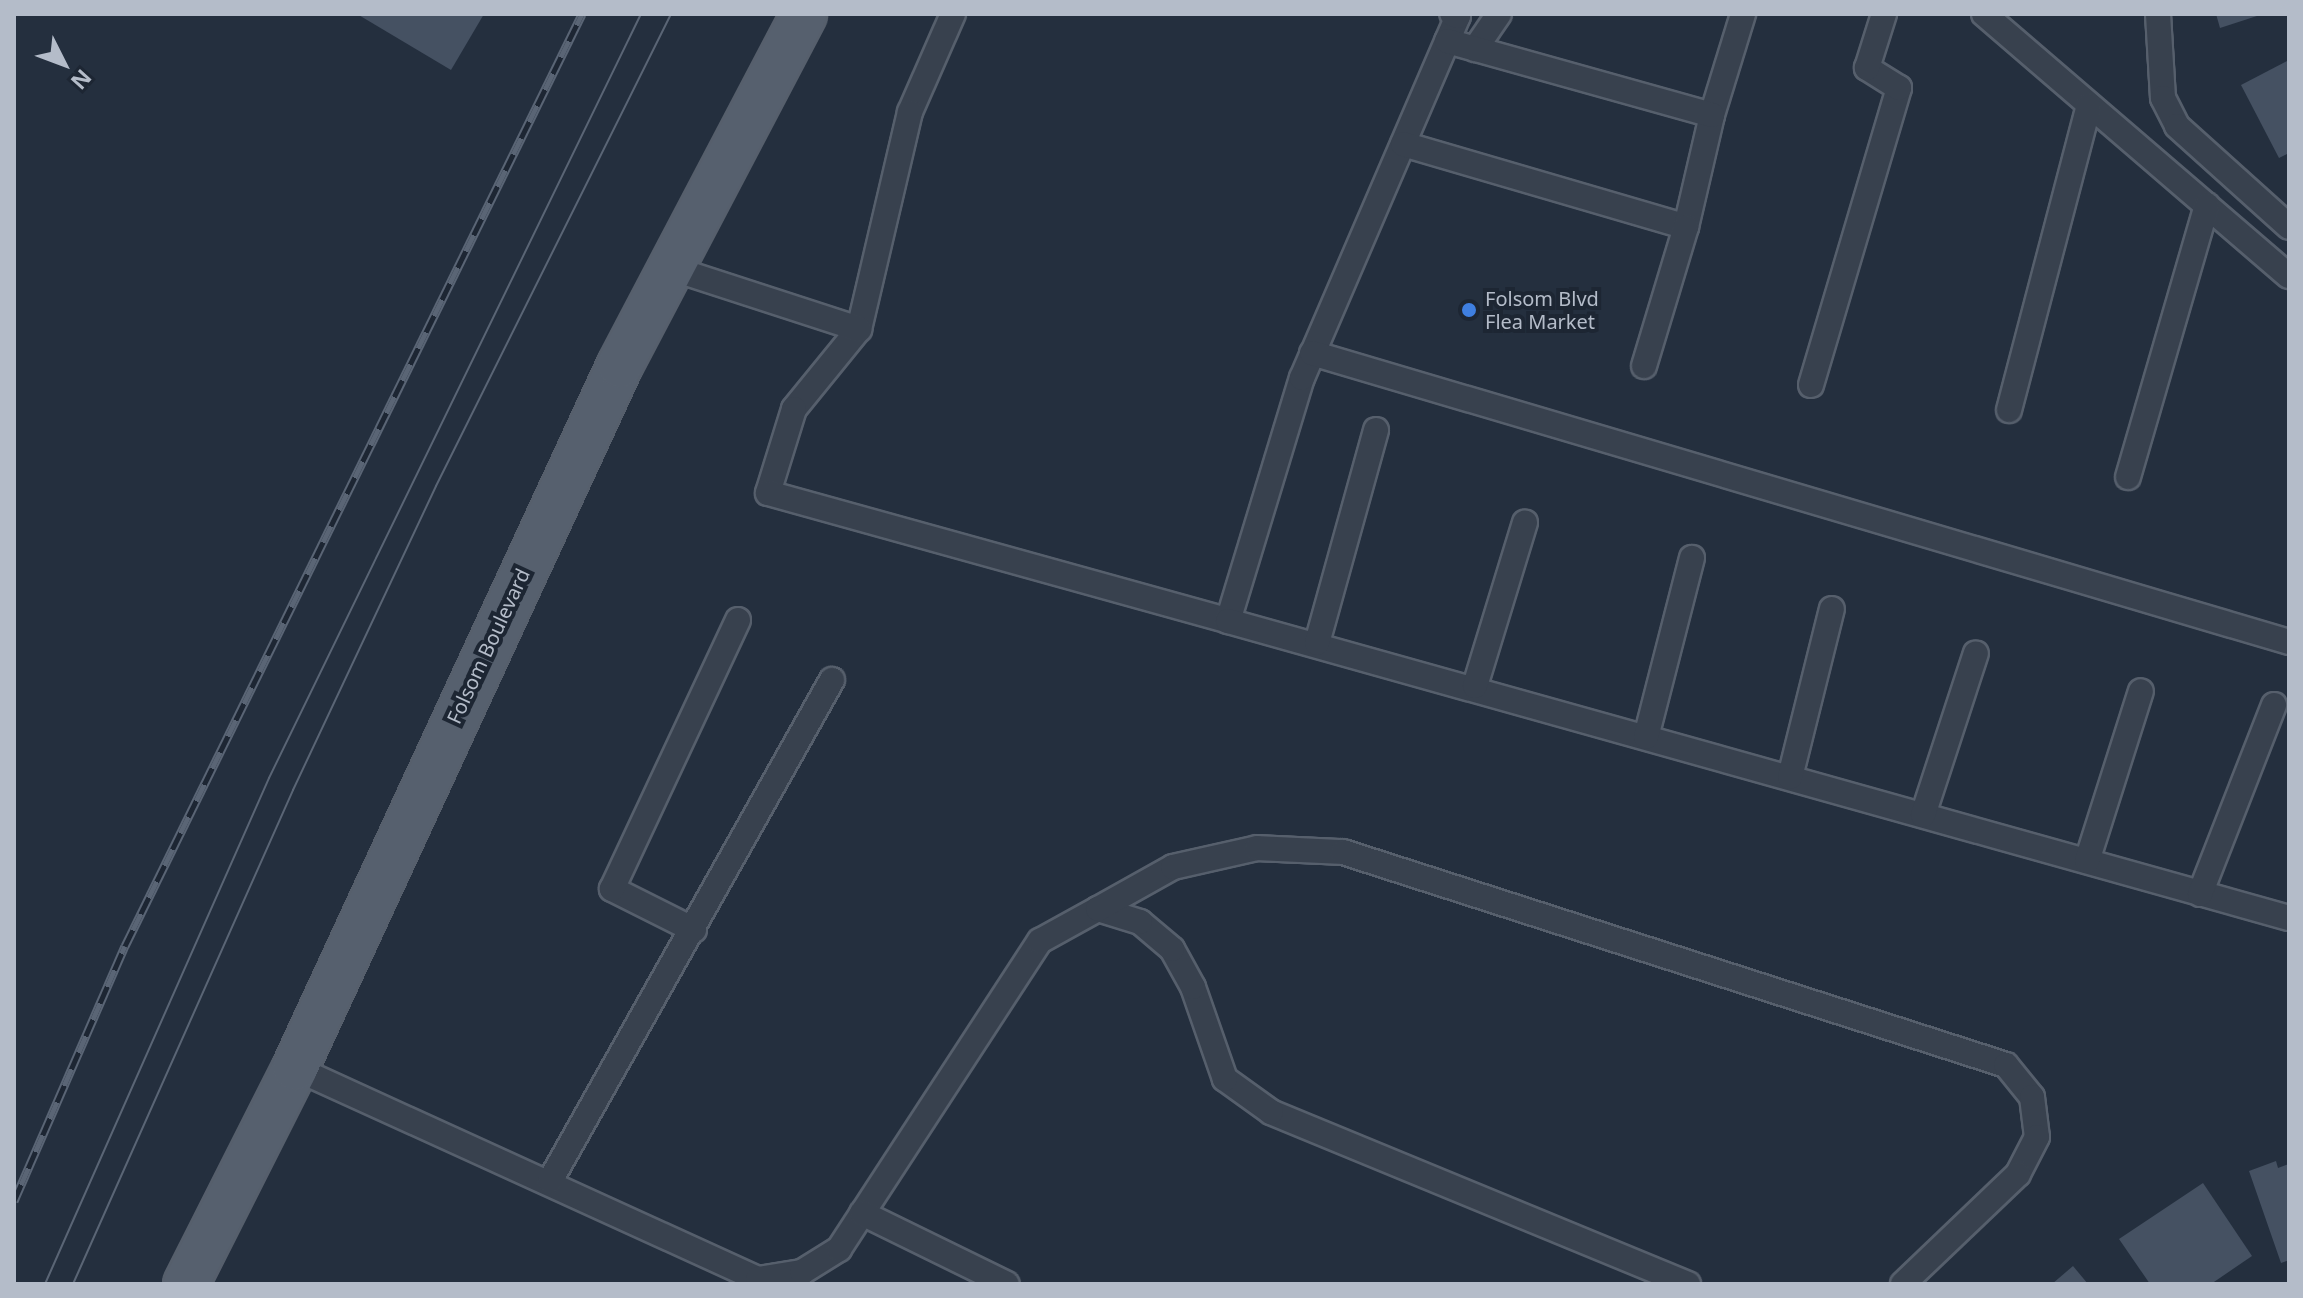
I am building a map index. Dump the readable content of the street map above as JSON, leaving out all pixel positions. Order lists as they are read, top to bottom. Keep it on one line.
{"streets":{"main road":["Folsom Boulevard"]},"places":["Folsom Blvd Flea Market"],"north":"bottom right"}
